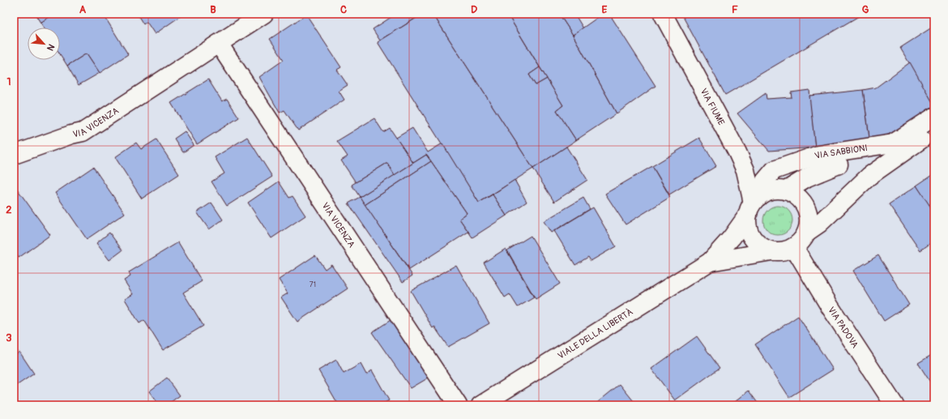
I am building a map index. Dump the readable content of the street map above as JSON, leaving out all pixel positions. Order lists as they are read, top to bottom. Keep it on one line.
{"streets":{"street":["VIA FIUME","VIA VICENZA","VIA SABBIONI","VIA PADOVA","VIALE DELLA LIBERTÀ"]},"crossings":[["VIA FIUME","VIA SABBIONI"],["VIA FIUME","VIA PADOVA"],["VIA FIUME","VIALE DELLA LIBERTÀ"],["VIA SABBIONI","VIA PADOVA"],["VIA SABBIONI","VIALE DELLA LIBERTÀ"],["VIA PADOVA","VIALE DELLA LIBERTÀ"]],"house_numbers":["71"],"north":"bottom right","grid":{"columns":["A","B","C","D","E","F","G"],"rows":["1","2","3"]}}
